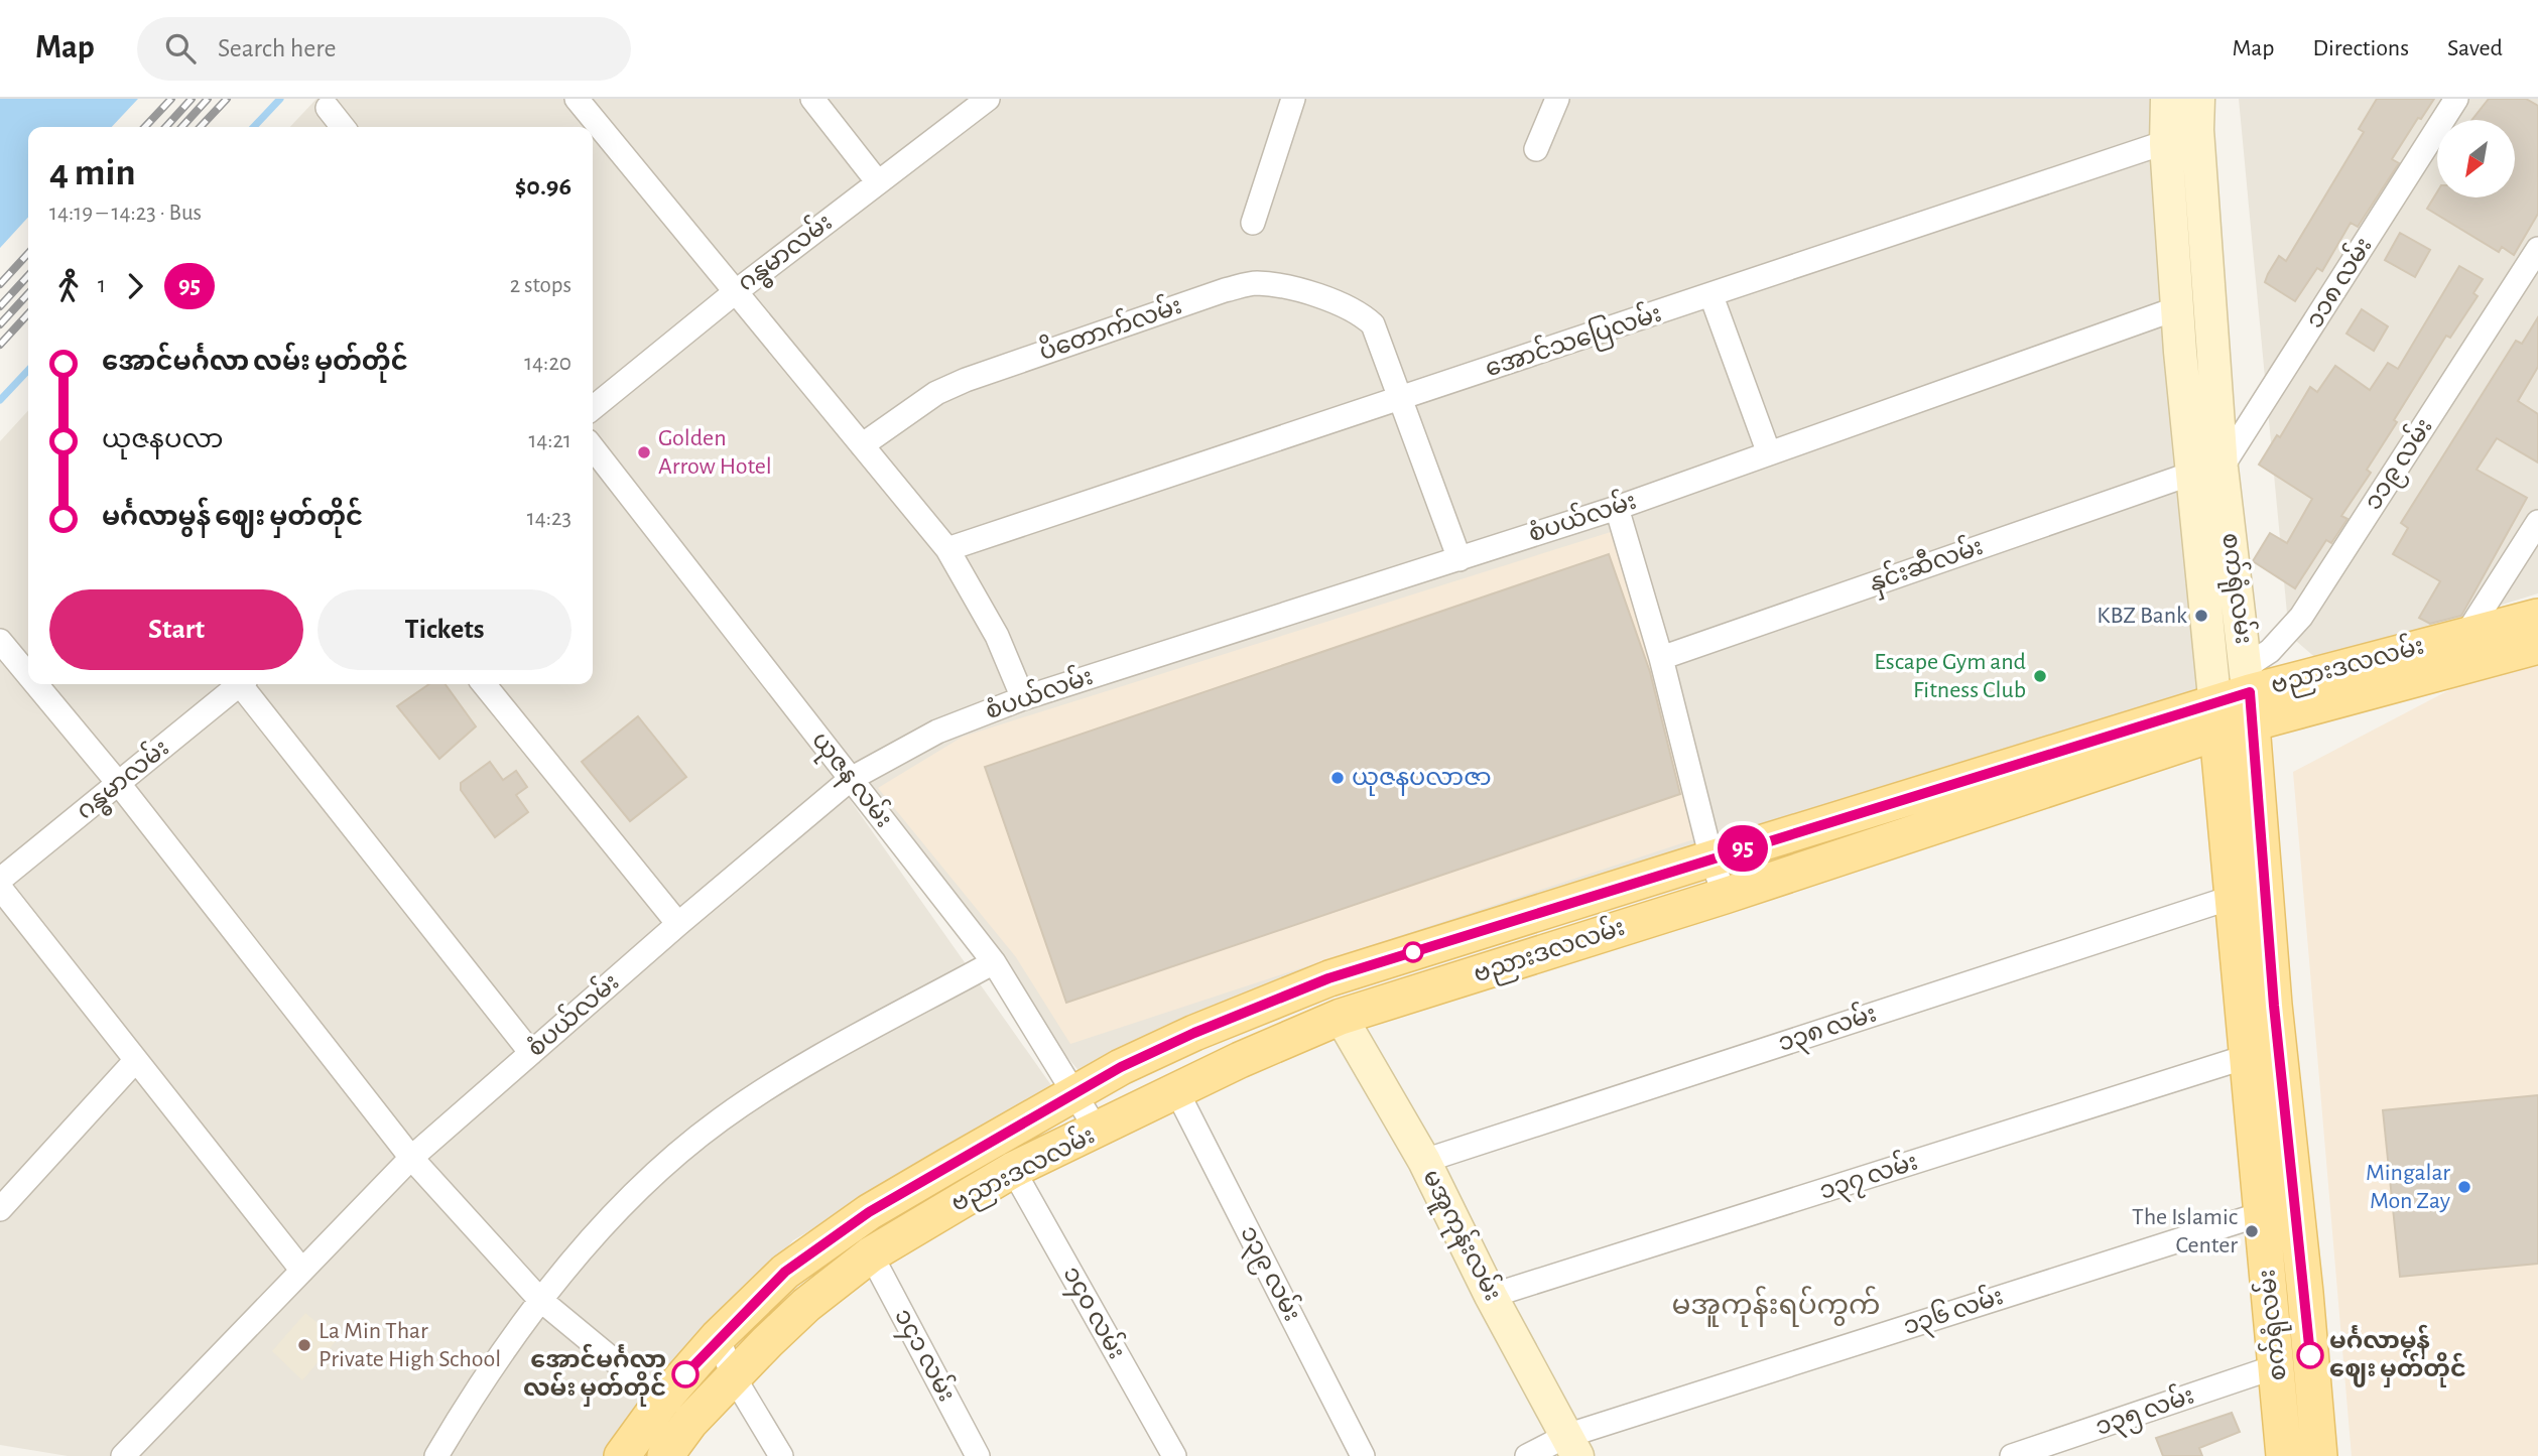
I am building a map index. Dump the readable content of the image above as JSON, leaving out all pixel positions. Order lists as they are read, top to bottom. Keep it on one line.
{"streets":{"main road":["စက်ရုံလမ်း","ဗညားဒလလမ်း","မအူကုန်းလမ်း"],"street":["ဂန္ဓမာလမ်း","၁၁၈ လမ်း","ပိတောက်လမ်း","အောင်သပြေလမ်း","၁၁၉ လမ်း","စံပယ်လမ်း","နှင်းဆီလမ်း","ယုဇန လမ်း","၁၃၈ လမ်း","၁၃၇ လမ်း","၁၃၉ လမ်း","၁၃၆ လမ်း","၁၄၀ လမ်း","၁၄၁ လမ်း","၁၃၅ လမ်း"]},"crossings":[["၁၁၈ လမ်း","နှင်းဆီလမ်း"],["၁၁၈ လမ်း","စက်ရုံလမ်း"],["ပိတောက်လမ်း","အောင်သပြေလမ်း"],["အောင်သပြေလမ်း","စက်ရုံလမ်း"],["၁၁၉ လမ်း","စက်ရုံလမ်း"],["၁၁၉ လမ်း","ဗညားဒလလမ်း"],["စံပယ်လမ်း","စက်ရုံလမ်း"],["စံပယ်လမ်း","ယုဇန လမ်း"],["နှင်းဆီလမ်း","စက်ရုံလမ်း"],["စက်ရုံလမ်း","ဗညားဒလလမ်း"],["စက်ရုံလမ်း","၁၃၈ လမ်း"],["စက်ရုံလမ်း","၁၃၇ လမ်း"],["စက်ရုံလမ်း","၁၃၆ လမ်း"],["စက်ရုံလမ်း","၁၃၅ လမ်း"],["ဗညားဒလလမ်း","ယုဇန လမ်း"],["ဗညားဒလလမ်း","မအူကုန်းလမ်း"],["ဗညားဒလလမ်း","၁၃၉ လမ်း"],["ဗညားဒလလမ်း","၁၄၀ လမ်း"],["ဗညားဒလလမ်း","၁၄၁ လမ်း"],["၁၃၈ လမ်း","မအူကုန်းလမ်း"],["၁၃၇ လမ်း","မအူကုန်းလမ်း"],["မအူကုန်းလမ်း","၁၃၆ လမ်း"]],"districts":["မအူကုန်းရပ်ကွက်"],"places":["Golden Arrow Hotel","KBZ Bank","Escape Gym and Fitness Club","ယုဇနပလာဇာ","Mingalar Mon Zay","The Islamic Center","La Min Thar Private High School","မင်္ဂလာမွန် ဈေး မှတ်တိုင်","အောင်မင်္ဂလာ လမ်း မှတ်တိုင်"],"lines":["bus line 95"],"north":"bottom left","page":{"header":"Map","search":"Search here","nav":["Map","Directions","Saved"],"on_map":"95","heading":["4 min","14:19 – 14:23 · Bus","$0.96"],"legs":["1","95","2 stops"],"list":[{"name":"အောင်မင်္ဂလာ လမ်း မှတ်တိုင်","value":"14:20"},{"name":"ယုဇနပလာ","value":"14:21"},{"name":"မင်္ဂလာမွန် ဈေး မှတ်တိုင်","value":"14:23"}],"buttons":["Start","Tickets"]}}
